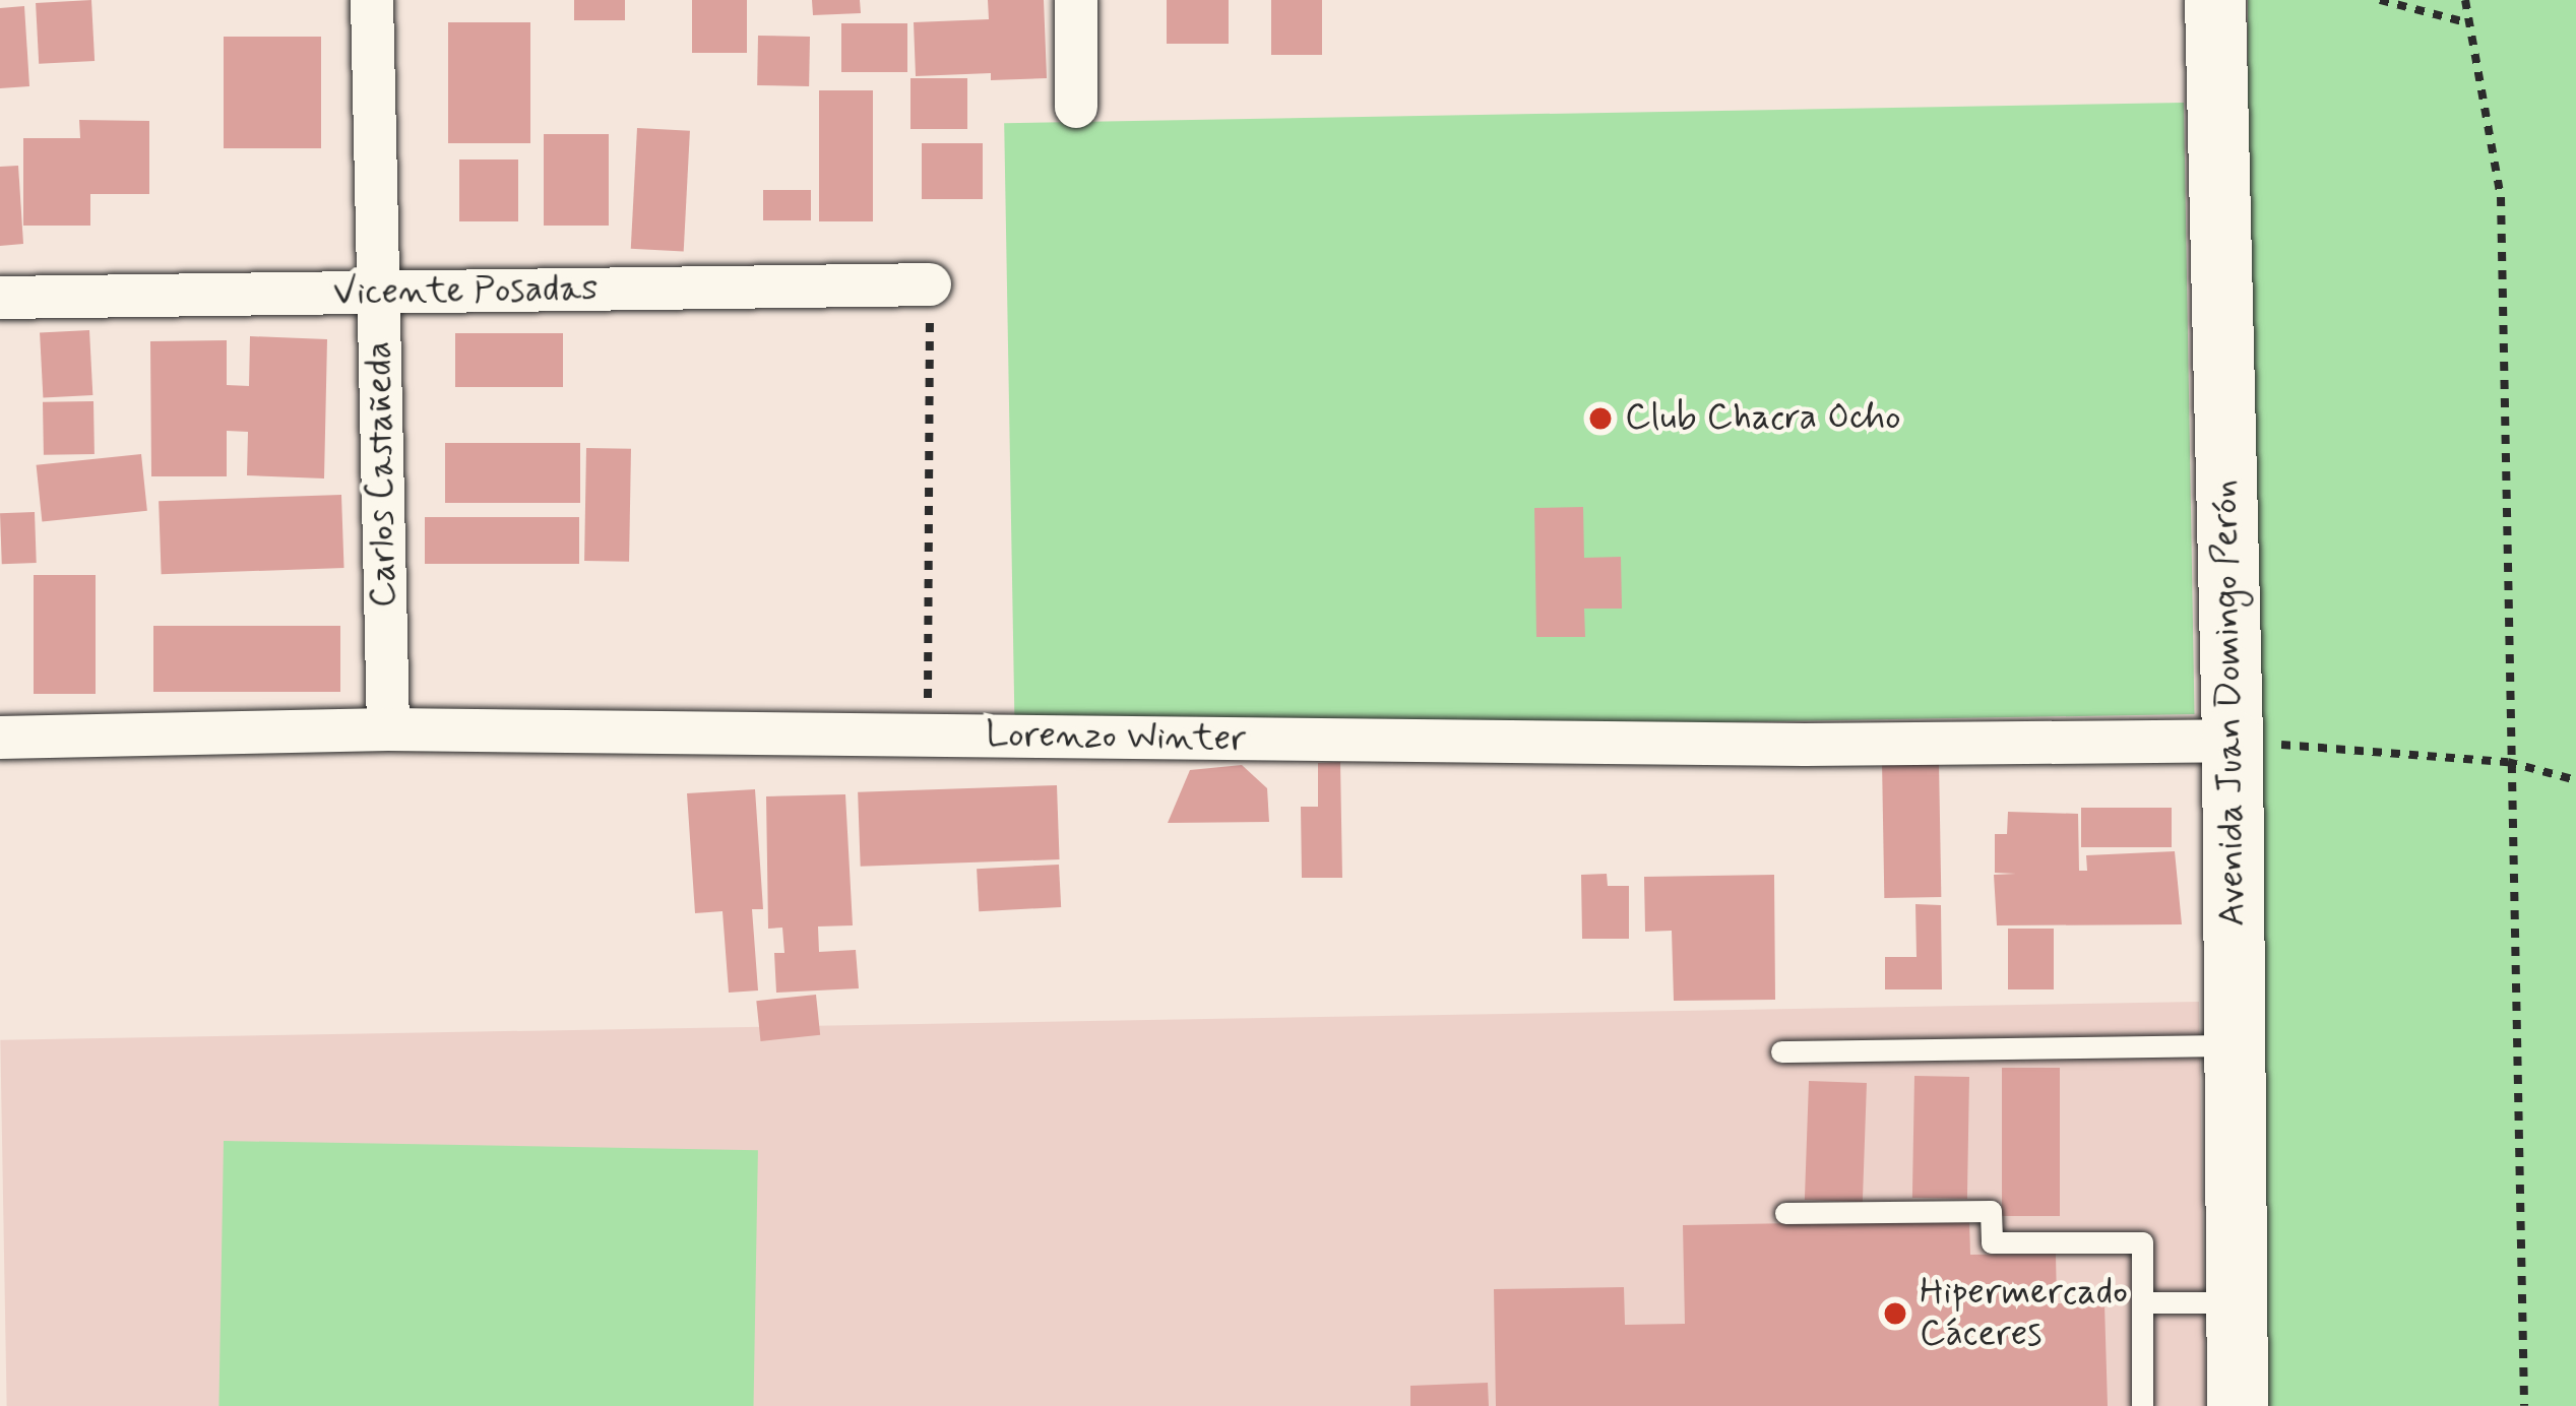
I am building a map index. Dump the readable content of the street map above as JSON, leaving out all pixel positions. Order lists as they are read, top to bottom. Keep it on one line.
{"streets":{"main road":["Avenida Juan Domingo Perón"],"street":["Vicente Posadas","Carlos Castañeda","Lorenzo Winter"]},"crossings":[["Vicente Posadas","Carlos Castañeda"],["Carlos Castañeda","Lorenzo Winter"],["Avenida Juan Domingo Perón","Lorenzo Winter"]],"places":["Club Chacra Ocho","Hipermercado Cáceres"]}
